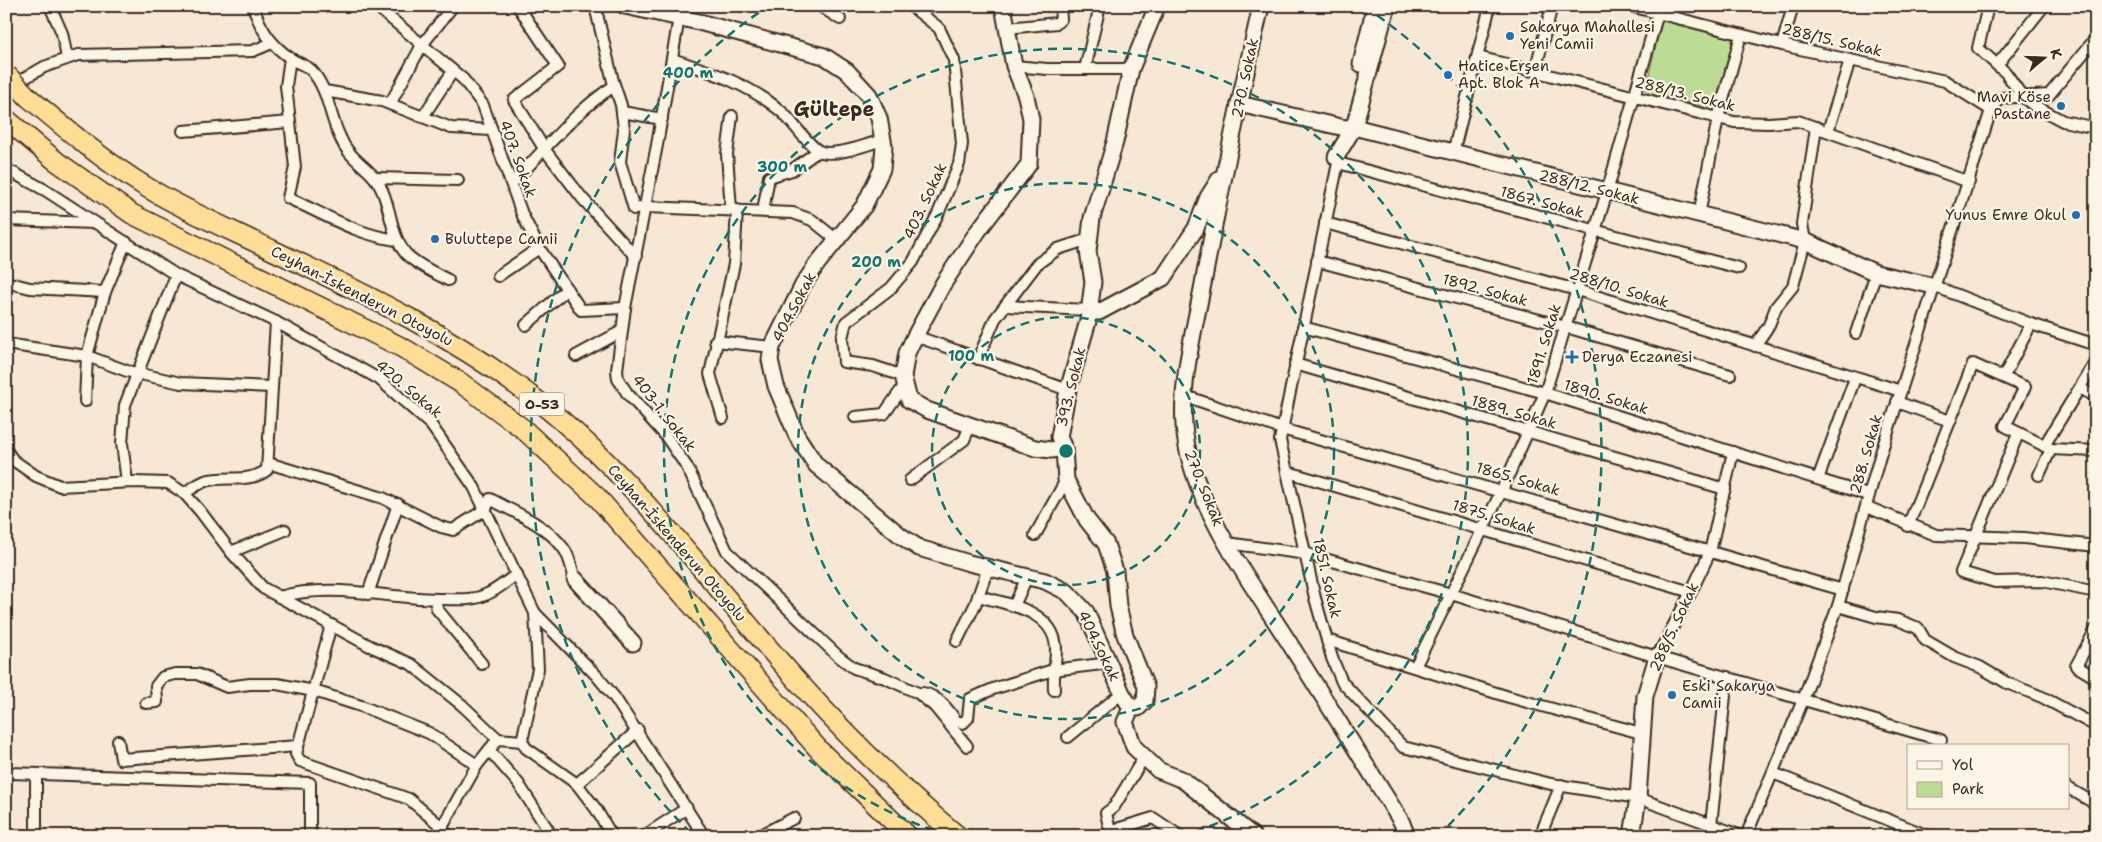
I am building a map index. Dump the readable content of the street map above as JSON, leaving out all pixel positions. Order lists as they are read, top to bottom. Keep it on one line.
{"streets":{"highway":["Ceyhan-İskenderun Otoyolu","O-53"],"street":["288/15. Sokak","270. Sokak","288/13. Sokak","407. Sokak","288/12. Sokak","403. Sokak","1867. Sokak","288/10. Sokak","1892. Sokak","404.Sokak","1891. Sokak","393. Sokak","420. Sokak","1890. Sokak","1889. Sokak","403-1. Sokak","288. Sokak","1865. Sokak","1875. Sokak","1851. Sokak","288/5. Sokak"]},"crossings":[["288/15. Sokak","1891. Sokak"],["288/15. Sokak","288. Sokak"],["270. Sokak","288/12. Sokak"],["270. Sokak","1865. Sokak"],["288/13. Sokak","1891. Sokak"],["288/13. Sokak","288. Sokak"],["407. Sokak","403-1. Sokak"],["288/12. Sokak","1891. Sokak"],["288/12. Sokak","288. Sokak"],["1867. Sokak","1891. Sokak"],["1867. Sokak","1851. Sokak"],["288/10. Sokak","1891. Sokak"],["288/10. Sokak","288. Sokak"],["288/10. Sokak","1851. Sokak"],["1892. Sokak","1891. Sokak"],["1892. Sokak","1851. Sokak"],["404.Sokak","393. Sokak"],["404.Sokak","403-1. Sokak"],["1891. Sokak","1890. Sokak"],["1891. Sokak","1889. Sokak"],["1891. Sokak","1865. Sokak"],["1891. Sokak","1875. Sokak"],["1890. Sokak","288. Sokak"],["1890. Sokak","1851. Sokak"],["1890. Sokak","288/5. Sokak"],["1889. Sokak","1851. Sokak"],["1889. Sokak","288/5. Sokak"],["288. Sokak","1865. Sokak"],["1865. Sokak","1851. Sokak"],["1865. Sokak","288/5. Sokak"],["1875. Sokak","1851. Sokak"],["1875. Sokak","288/5. Sokak"],["1851. Sokak","288/5. Sokak"]],"districts":["Gültepe"],"places":{"other":["Sakarya Mahallesi Yeni Camii","Hatice Erşen Apt. Blok A","Mavi Köse Pastane","Yunus Emre Okul","Buluttepe Camii","Eski Sakarya Camii"],"health":["Derya Eczanesi"]},"legend":["Yol","Park"],"north":"right","rings":["400 m","300 m","200 m","100 m"]}
